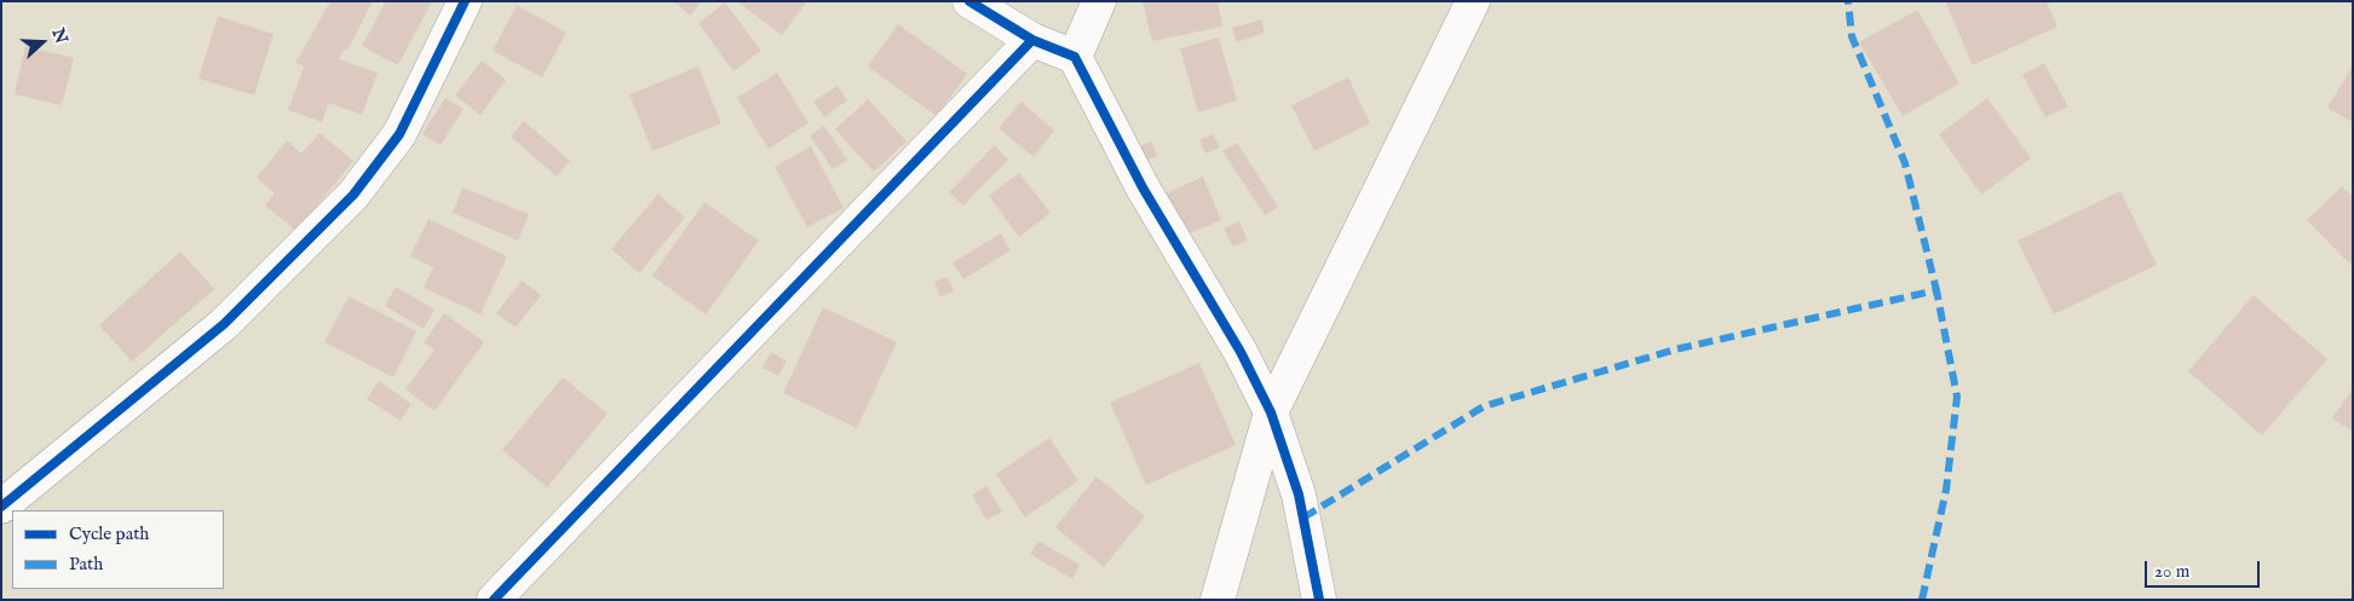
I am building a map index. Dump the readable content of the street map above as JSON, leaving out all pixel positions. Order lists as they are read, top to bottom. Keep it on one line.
{"legend":["Cycle path","Path"],"scale_bar":"20 m","north":"right"}
